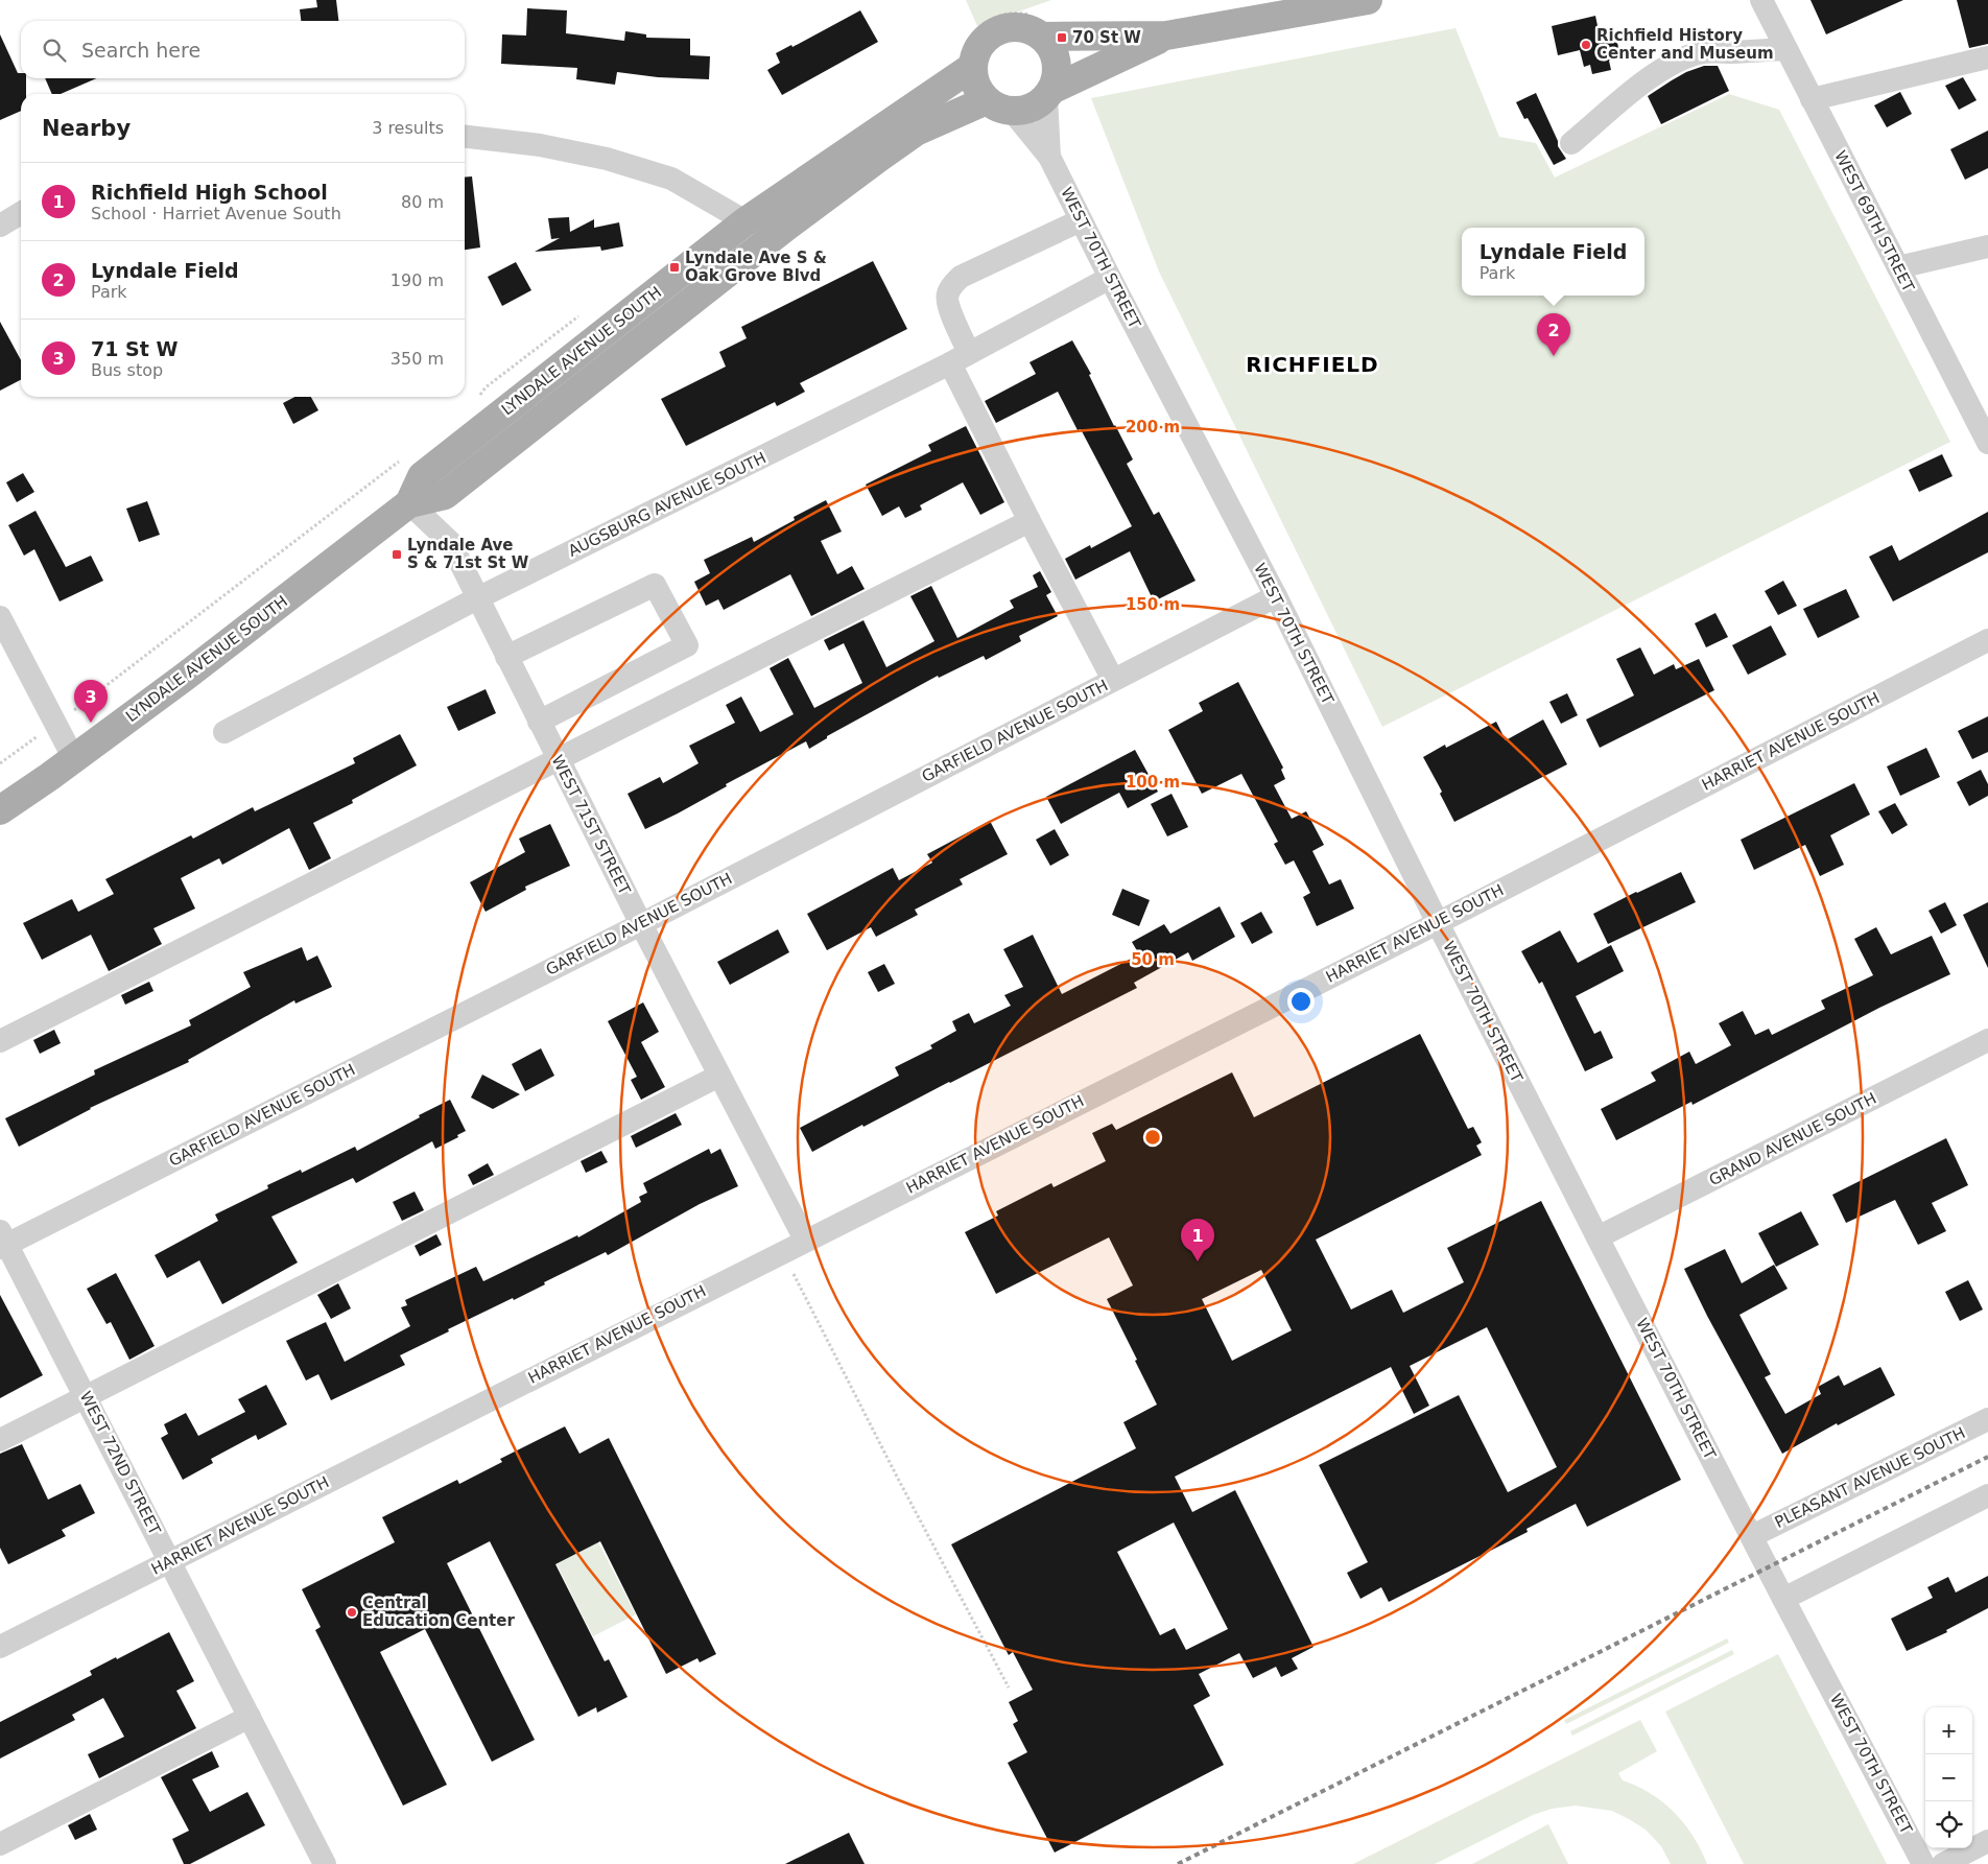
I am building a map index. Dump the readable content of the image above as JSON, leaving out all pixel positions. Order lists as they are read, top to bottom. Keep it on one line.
{"streets":{"main road":["LYNDALE AVENUE SOUTH"],"street":["WEST 69TH STREET","WEST 70TH STREET","AUGSBURG AVENUE SOUTH","GARFIELD AVENUE SOUTH","HARRIET AVENUE SOUTH","WEST 71ST STREET","GRAND AVENUE SOUTH","WEST 72ND STREET","PLEASANT AVENUE SOUTH"]},"crossings":[["WEST 70TH STREET","LYNDALE AVENUE SOUTH"],["WEST 70TH STREET","AUGSBURG AVENUE SOUTH"],["WEST 70TH STREET","GARFIELD AVENUE SOUTH"],["WEST 70TH STREET","HARRIET AVENUE SOUTH"],["WEST 70TH STREET","GRAND AVENUE SOUTH"],["WEST 70TH STREET","PLEASANT AVENUE SOUTH"],["LYNDALE AVENUE SOUTH","WEST 71ST STREET"],["AUGSBURG AVENUE SOUTH","WEST 71ST STREET"],["GARFIELD AVENUE SOUTH","WEST 71ST STREET"],["GARFIELD AVENUE SOUTH","WEST 72ND STREET"],["HARRIET AVENUE SOUTH","WEST 71ST STREET"],["HARRIET AVENUE SOUTH","WEST 72ND STREET"]],"districts":["RICHFIELD"],"places":{"transit":["70 St W","Lyndale Ave S & Oak Grove Blvd","Lyndale Ave S & 71st St W"],"other":["Richfield History Center and Museum","Central Education Center"]},"page":{"search":"Search here","heading":["Nearby","3 results"],"list":[{"mark":"1","name":"Richfield High School","note":"School · Harriet Avenue South","value":"80 m"},{"mark":"2","name":"Lyndale Field","note":"Park","value":"190 m"},{"mark":"3","name":"71 St W","note":"Bus stop","value":"350 m"}],"popup":["Lyndale Field","Park"],"pins":["2","3","1"],"map_buttons":["+","−"]},"rings":["200 m","150 m","100 m","50 m"]}
